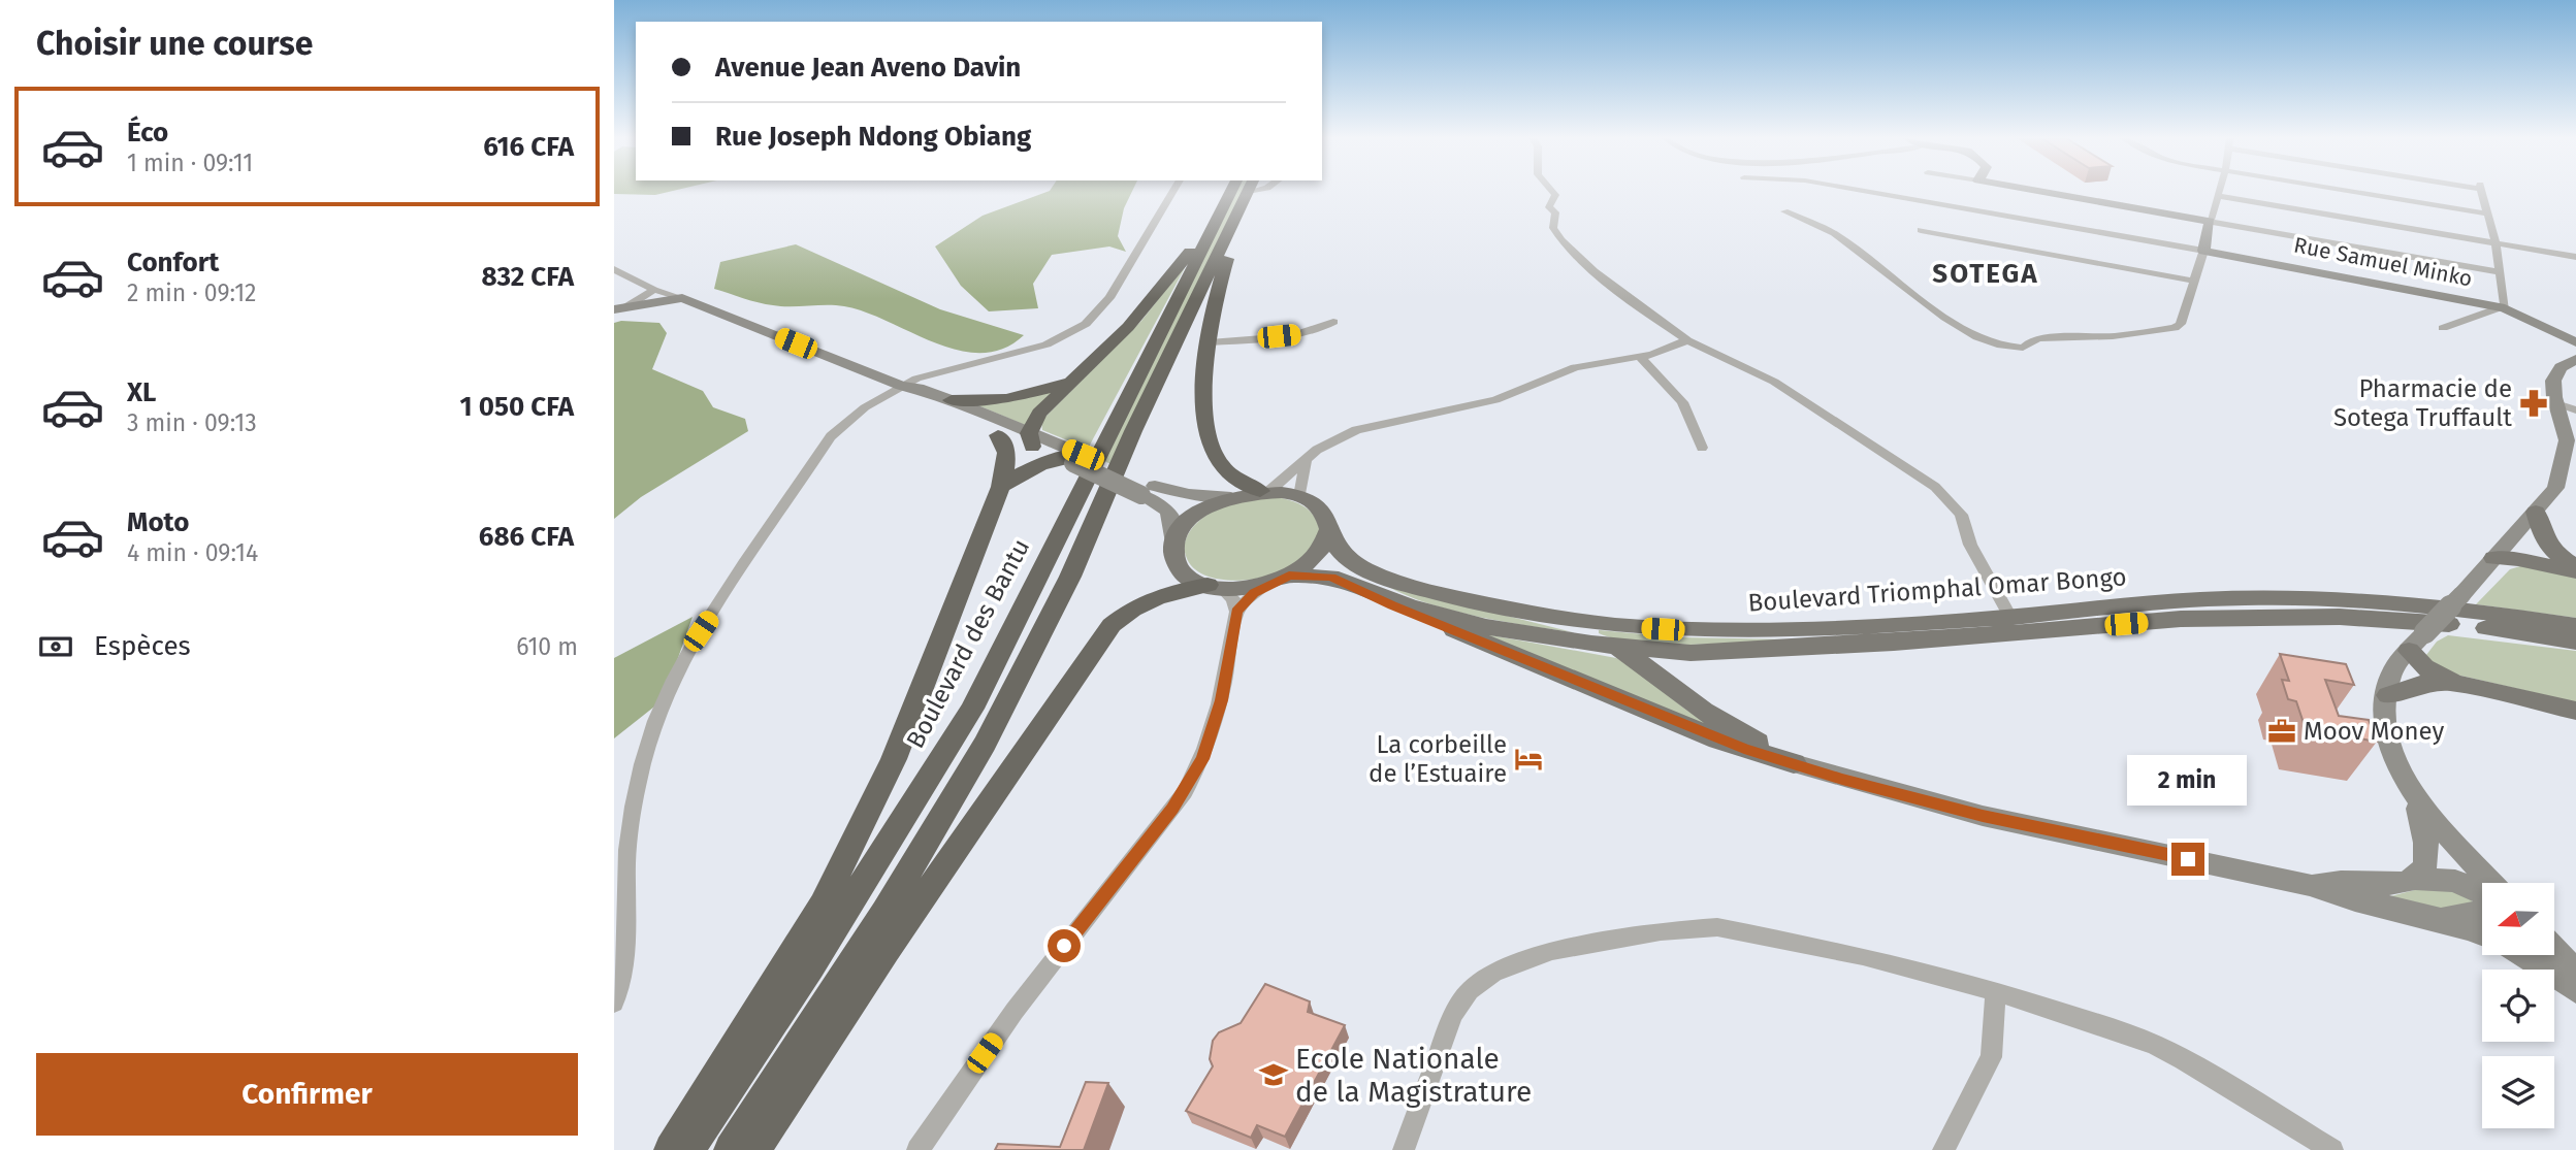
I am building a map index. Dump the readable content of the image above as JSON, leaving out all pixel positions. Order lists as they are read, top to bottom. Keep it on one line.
{"streets":{"highway":["Boulevard des Bantu"],"main road":["Boulevard Triomphal Omar Bongo"],"street":["Rue Samuel Minko"]},"districts":["SOTEGA"],"places":{"pharmacy":["Pharmacie de Sotega Truffault"],"office":["Moov Money"],"hotel":["La corbeille de l’Estuaire"],"school or university":["Ecole Nationale de la Magistrature"]},"north":"left","page":{"heading":"Choisir une course","banner":["Avenue Jean Aveno Davin","Rue Joseph Ndong Obiang"],"list":[{"name":"Éco","note":"1 min · 09:11","value":"616 CFA"},{"name":"Confort","note":"2 min · 09:12","value":"832 CFA"},{"name":"XL","note":"3 min · 09:13","value":"1 050 CFA"},{"name":"Moto","note":"4 min · 09:14","value":"686 CFA"}],"pay":["Espèces","610 m"],"bubble":"2 min","buttons":"Confirmer"}}
